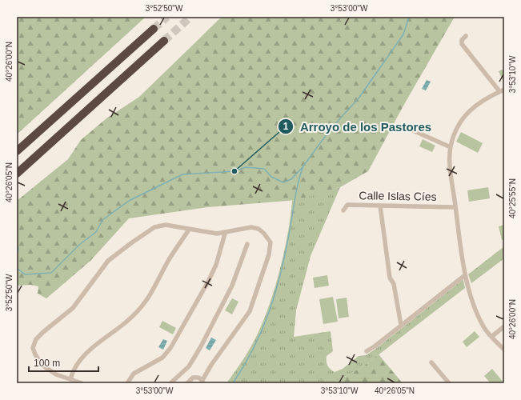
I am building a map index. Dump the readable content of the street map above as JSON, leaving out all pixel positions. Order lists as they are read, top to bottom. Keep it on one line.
{"streets":{"street":["Calle Islas Cíes"]},"places":["Arroyo de los Pastores"],"scale_bar":"100 m","coordinates":["3°52'50\"W","3°53'00\"W","40°26'00\"N","3°53'10\"W","40°26'05\"N","40°25'55\"N"]}
